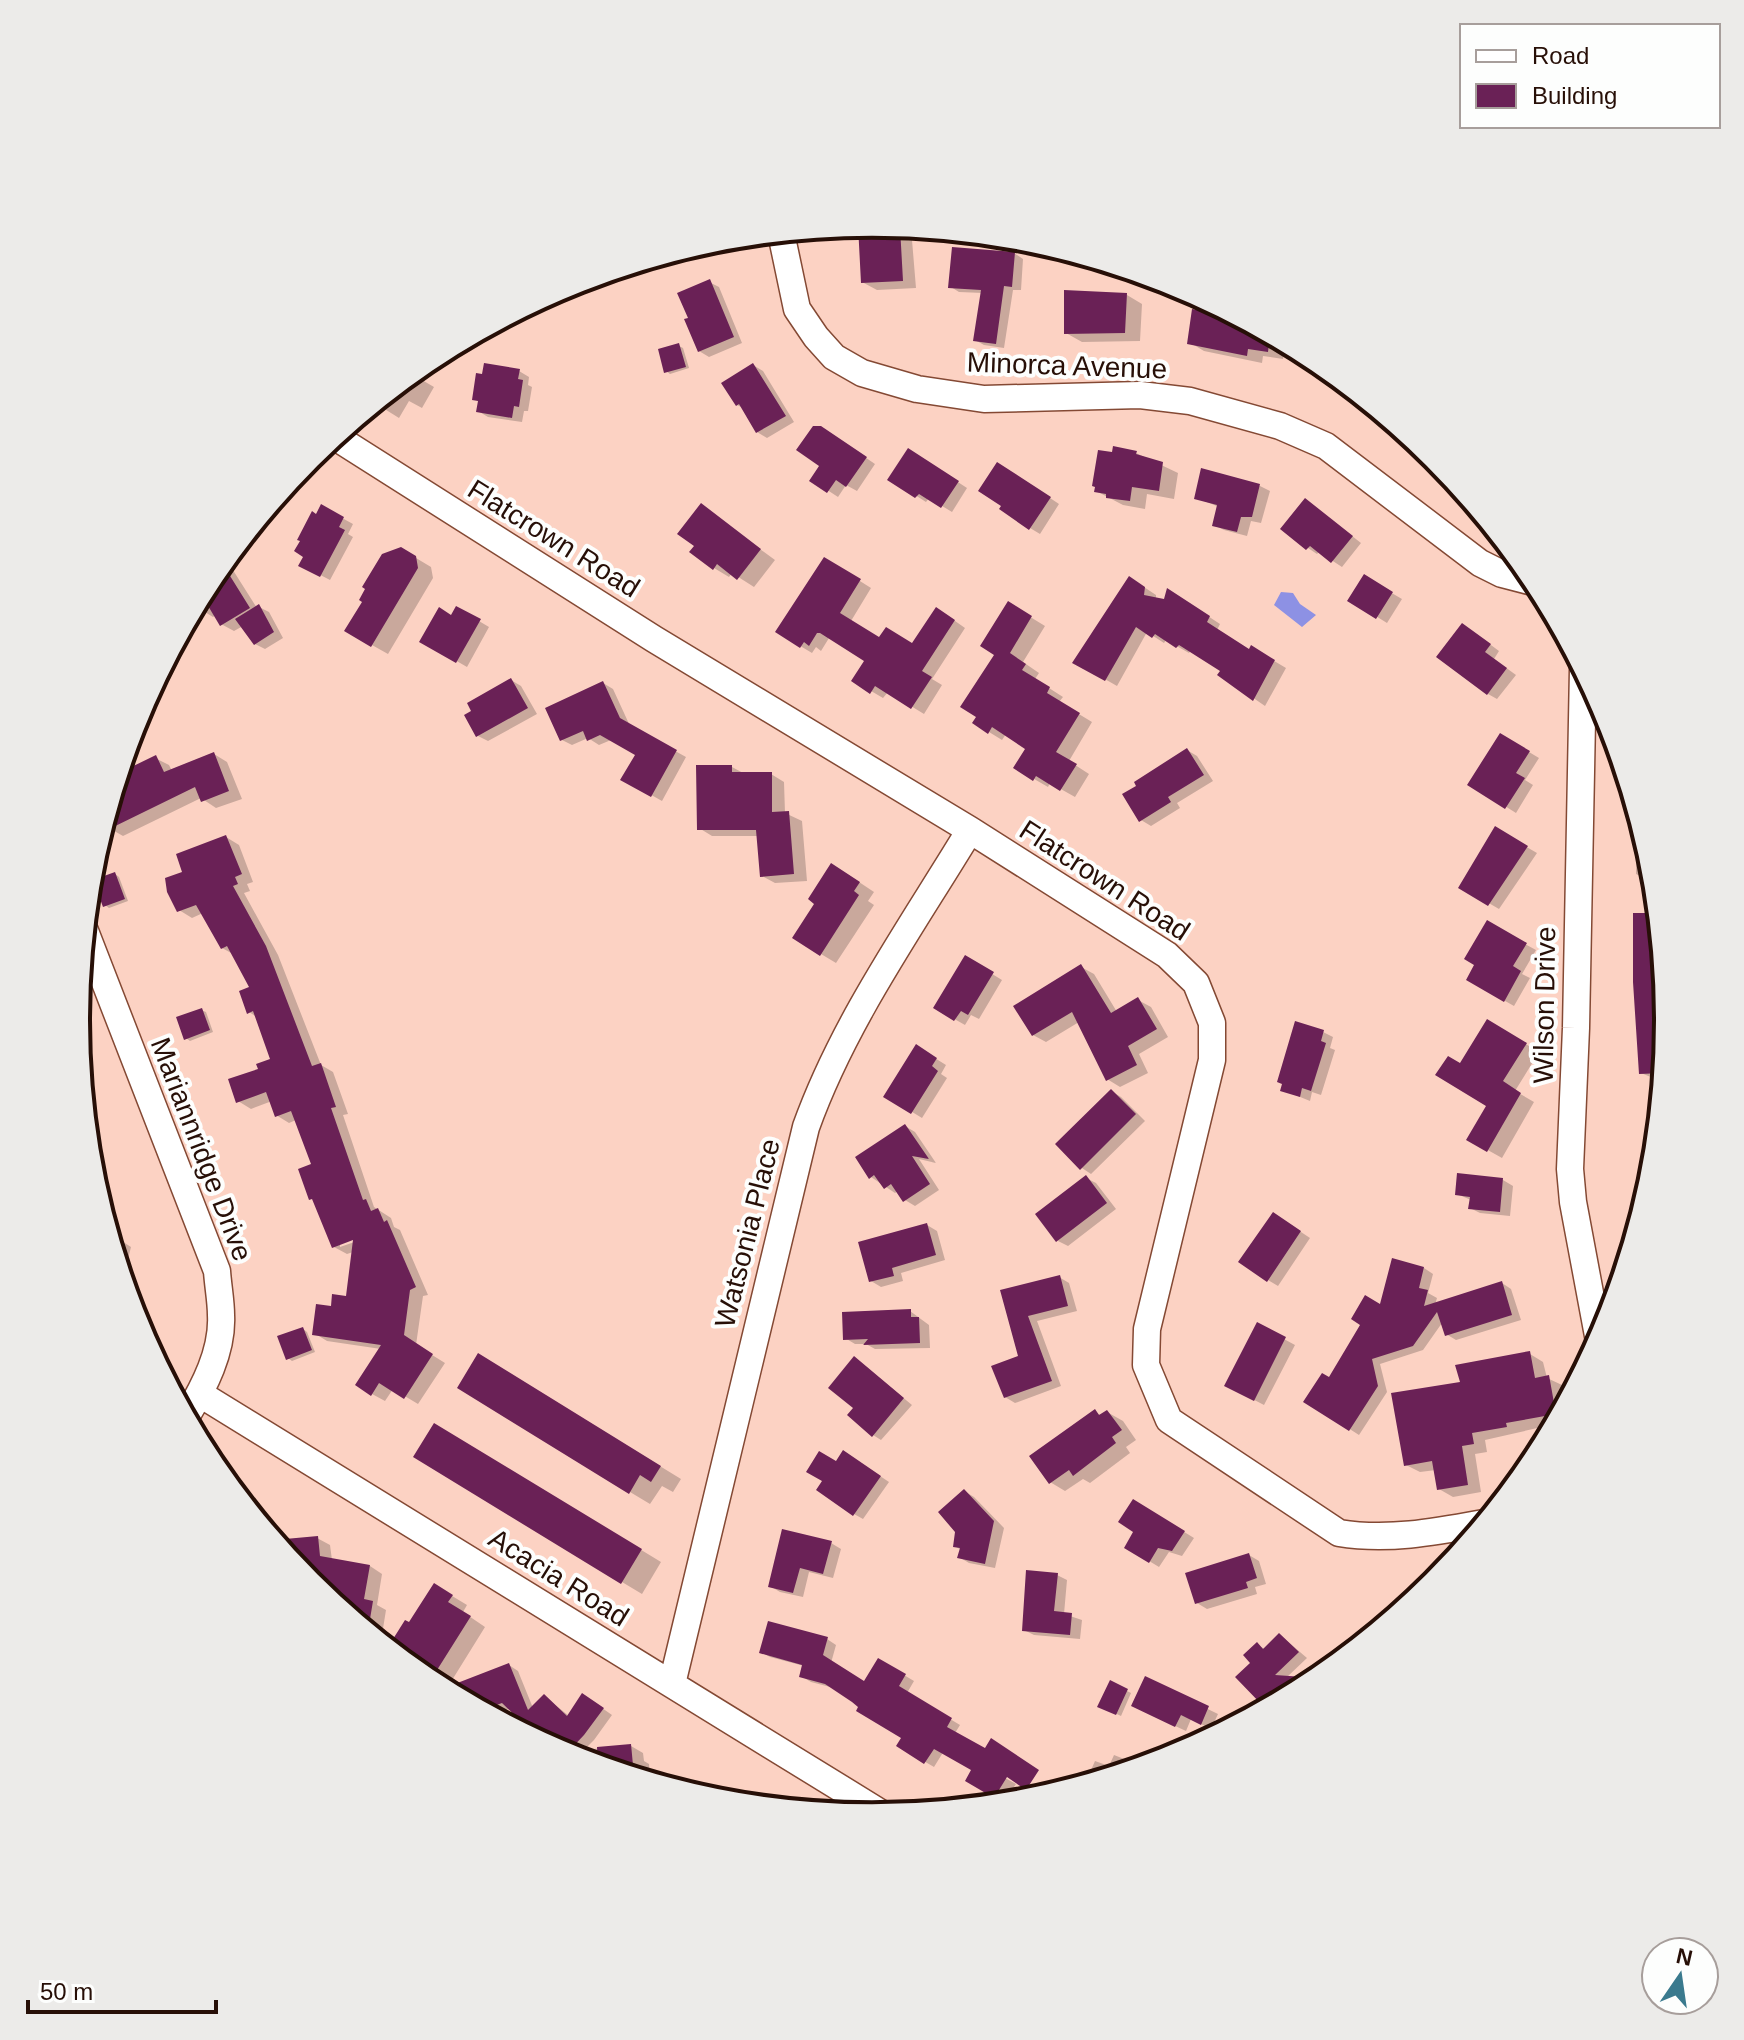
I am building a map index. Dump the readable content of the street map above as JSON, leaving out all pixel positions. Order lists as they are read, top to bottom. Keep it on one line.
{"streets":{"street":["Minorca Avenue","Flatcrown Road","Wilson Drive","Mariannridge Drive","Watsonia Place","Acacia Road"]},"crossings":[["Flatcrown Road","Watsonia Place"],["Mariannridge Drive","Acacia Road"],["Watsonia Place","Acacia Road"]],"legend":["Road","Building"],"scale_bar":"50 m","north":"top"}
